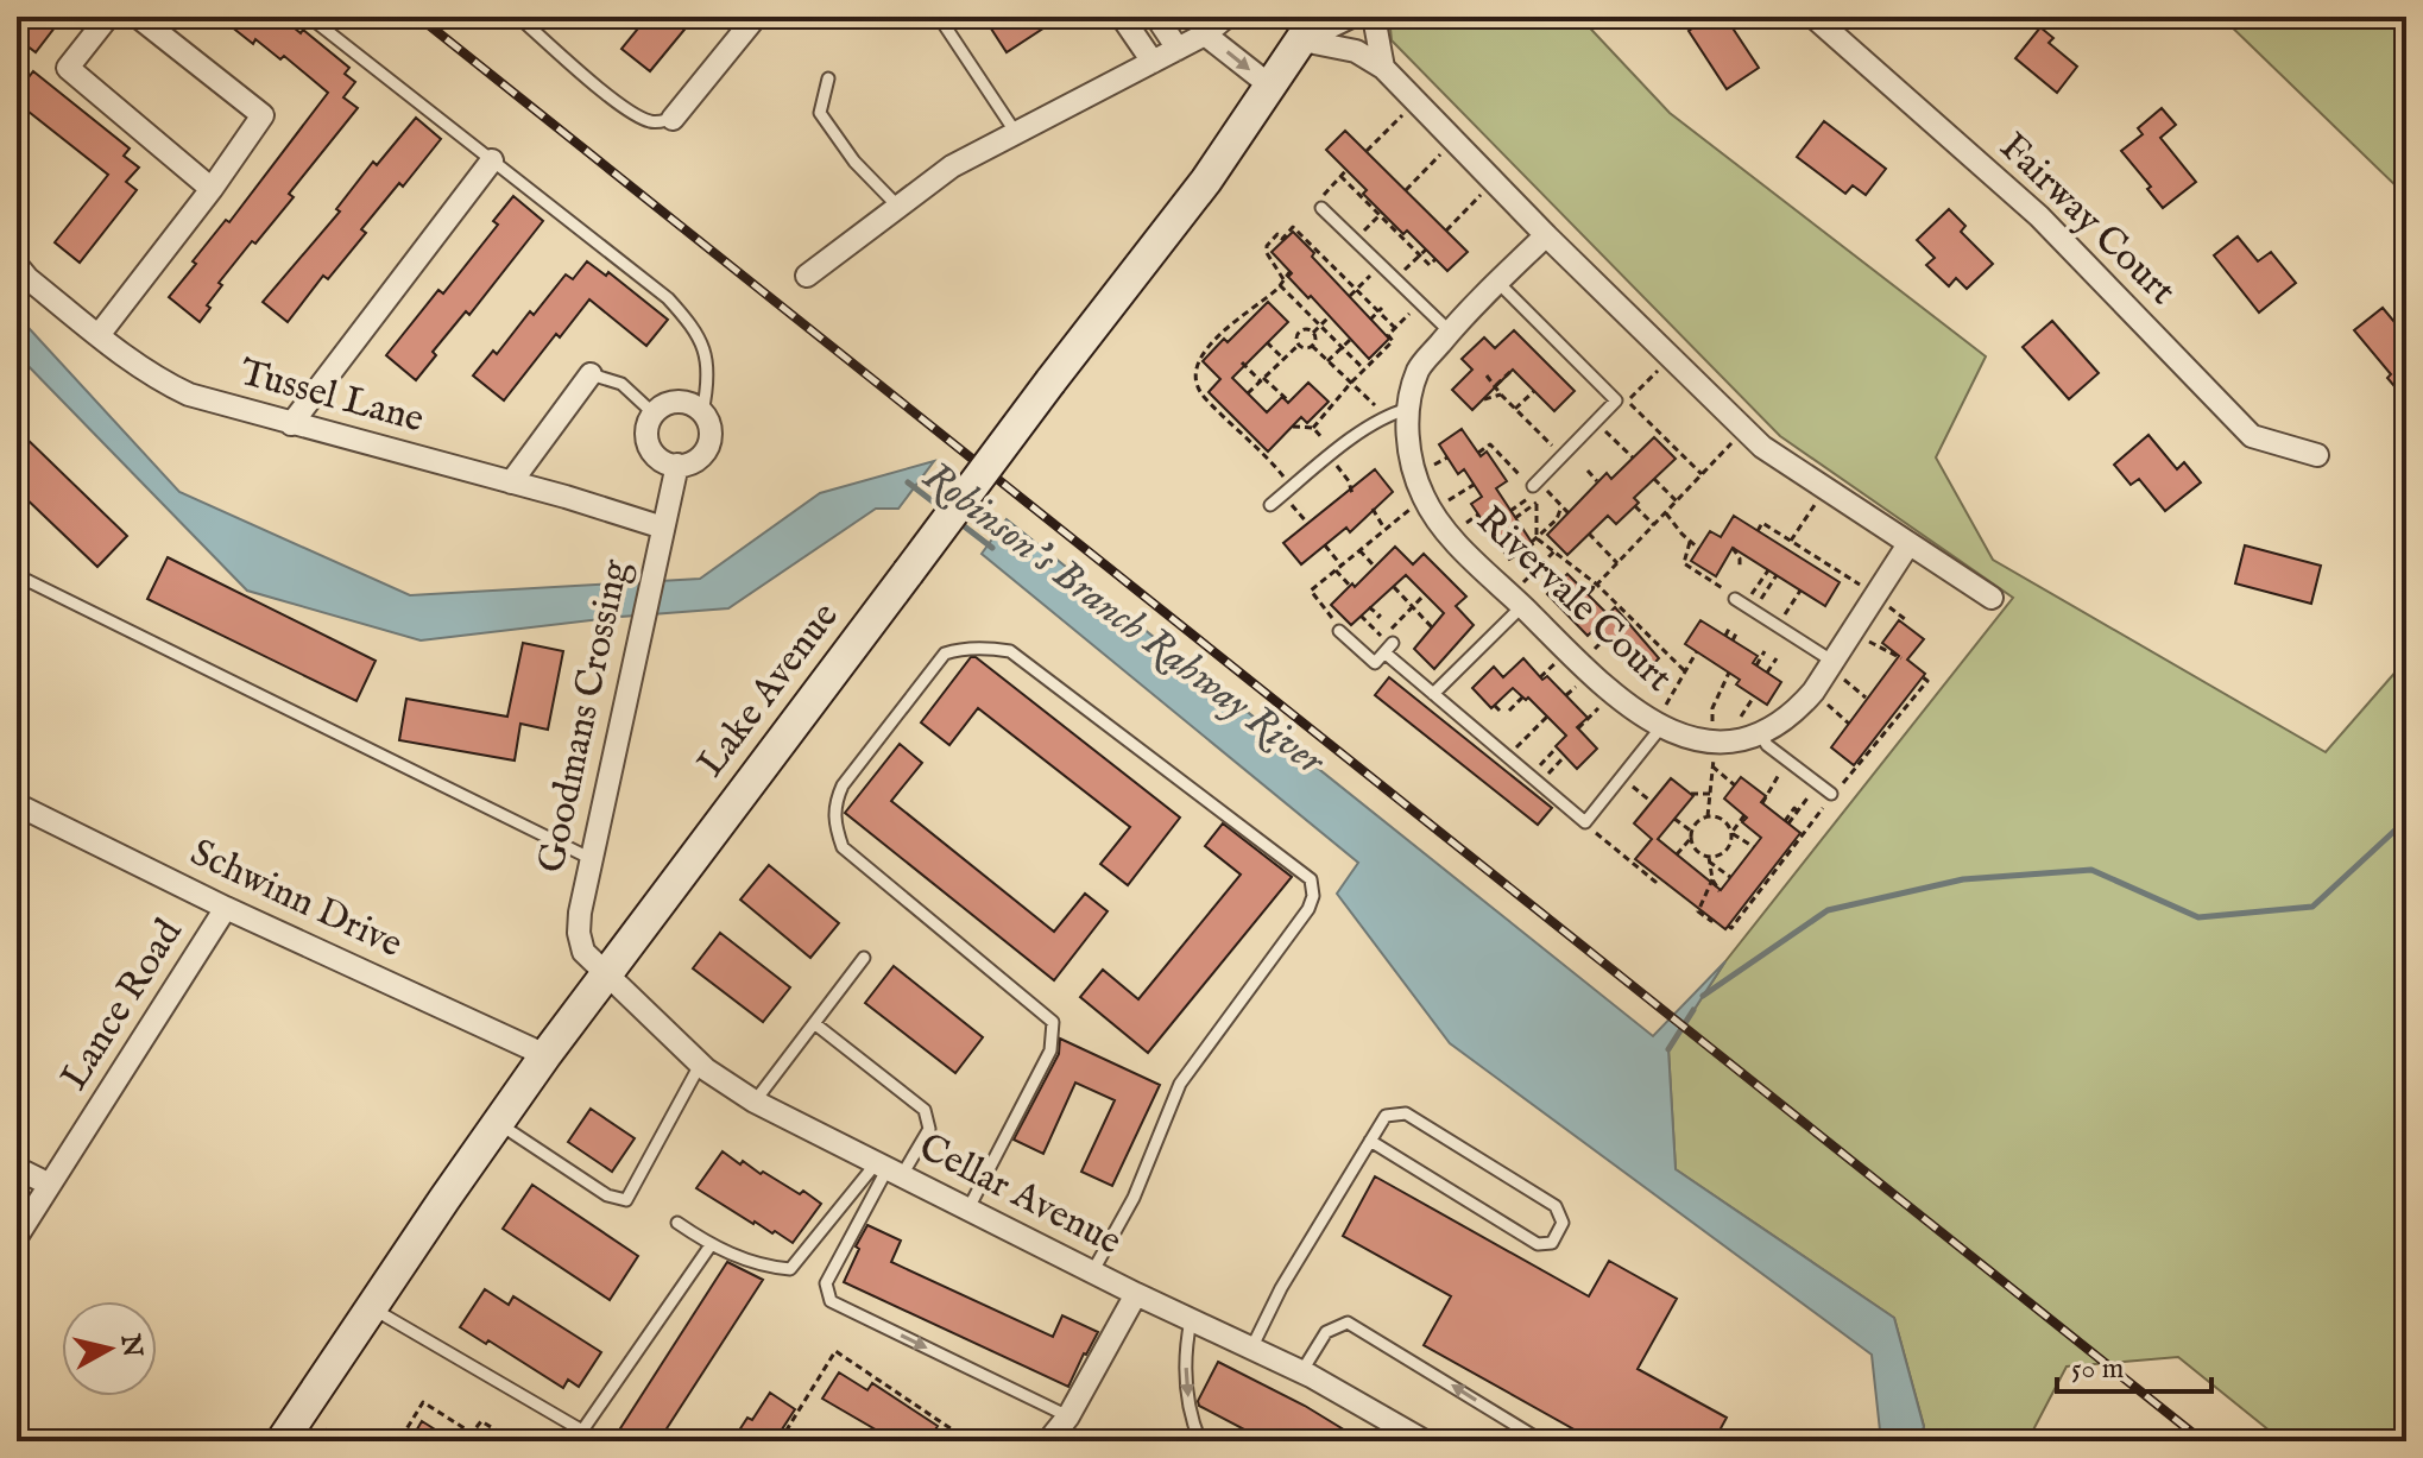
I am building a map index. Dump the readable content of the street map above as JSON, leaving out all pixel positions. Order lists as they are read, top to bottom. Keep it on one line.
{"streets":{"main road":["Lake Avenue"],"street":["Fairway Court","Tussel Lane","Rivervale Court","Goodmans Crossing","Schwinn Drive","Lance Road","Cellar Avenue"]},"crossings":[["Tussel Lane","Goodmans Crossing"],["Lake Avenue","Goodmans Crossing"],["Lake Avenue","Schwinn Drive"],["Lake Avenue","Cellar Avenue"],["Goodmans Crossing","Cellar Avenue"],["Schwinn Drive","Lance Road"]],"water":["Robinson's Branch Rahway River"],"scale_bar":"50 m","north":"right"}
